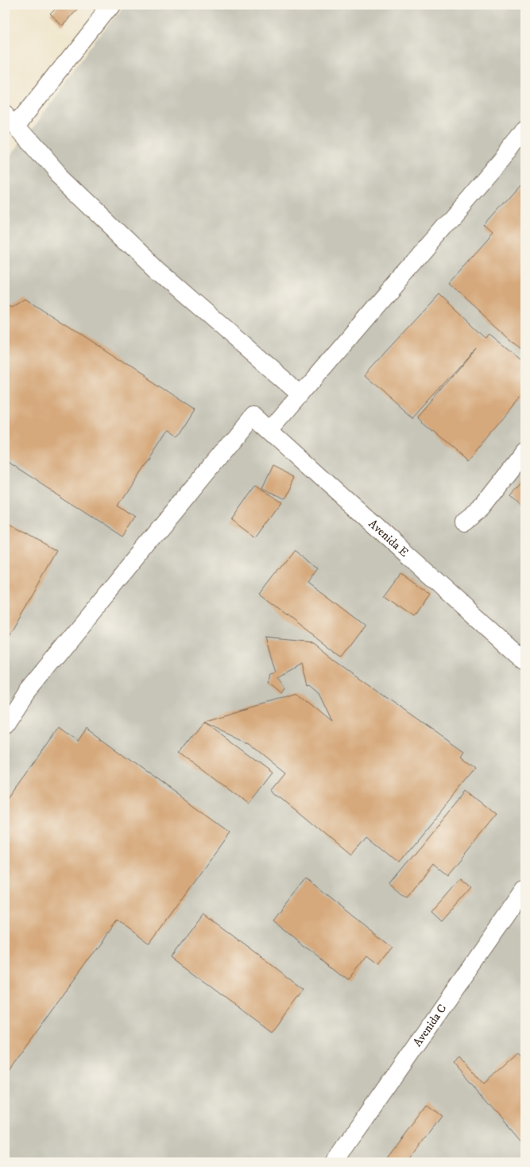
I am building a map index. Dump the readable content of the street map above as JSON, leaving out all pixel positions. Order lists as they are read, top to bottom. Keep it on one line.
{"streets":{"street":["Avenida E","Avenida C"]}}
